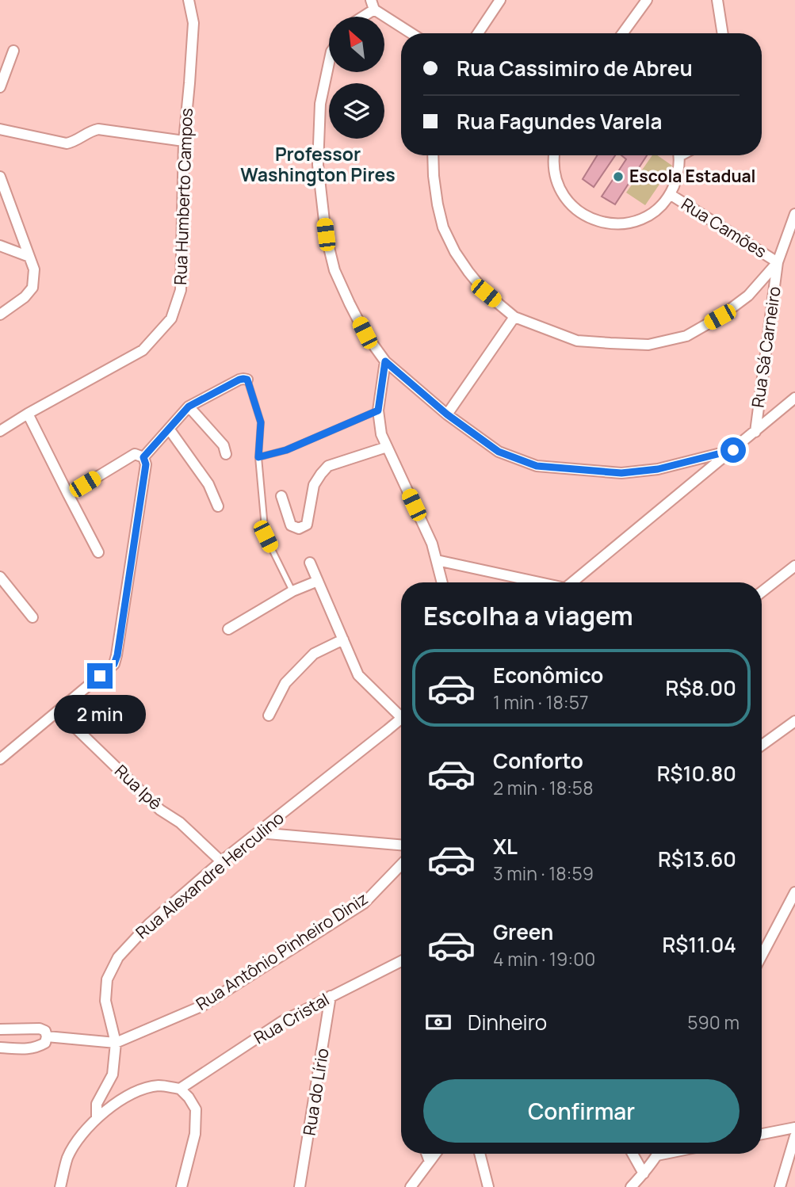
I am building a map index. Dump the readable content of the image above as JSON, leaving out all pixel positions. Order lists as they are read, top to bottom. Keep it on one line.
{"streets":{"street":["Rua Humberto Campos","Rua Camões","Rua Sá Carneiro","Rua Ipê","Rua Alexandre Herculino","Rua Antônio Pinheiro Diniz","Rua Cristal","Rua do Lírio"]},"crossings":[["Rua Camões","Rua Sá Carneiro"],["Rua Ipê","Rua Alexandre Herculino"],["Rua Alexandre Herculino","Rua Antônio Pinheiro Diniz"],["Rua Cristal","Rua do Lírio"]],"districts":["Professor Washington Pires"],"places":["Escola Estadual"],"north":"top left","page":{"banner":["Rua Cassimiro de Abreu","Rua Fagundes Varela"],"heading":"Escolha a viagem","list":[{"name":"Econômico","note":"1 min · 18:57","value":"R$8.00"},{"name":"Conforto","note":"2 min · 18:58","value":"R$10.80"},{"name":"XL","note":"3 min · 18:59","value":"R$13.60"},{"name":"Green","note":"4 min · 19:00","value":"R$11.04"}],"bubble":"2 min","pay":["Dinheiro","590 m"],"buttons":"Confirmar"}}
